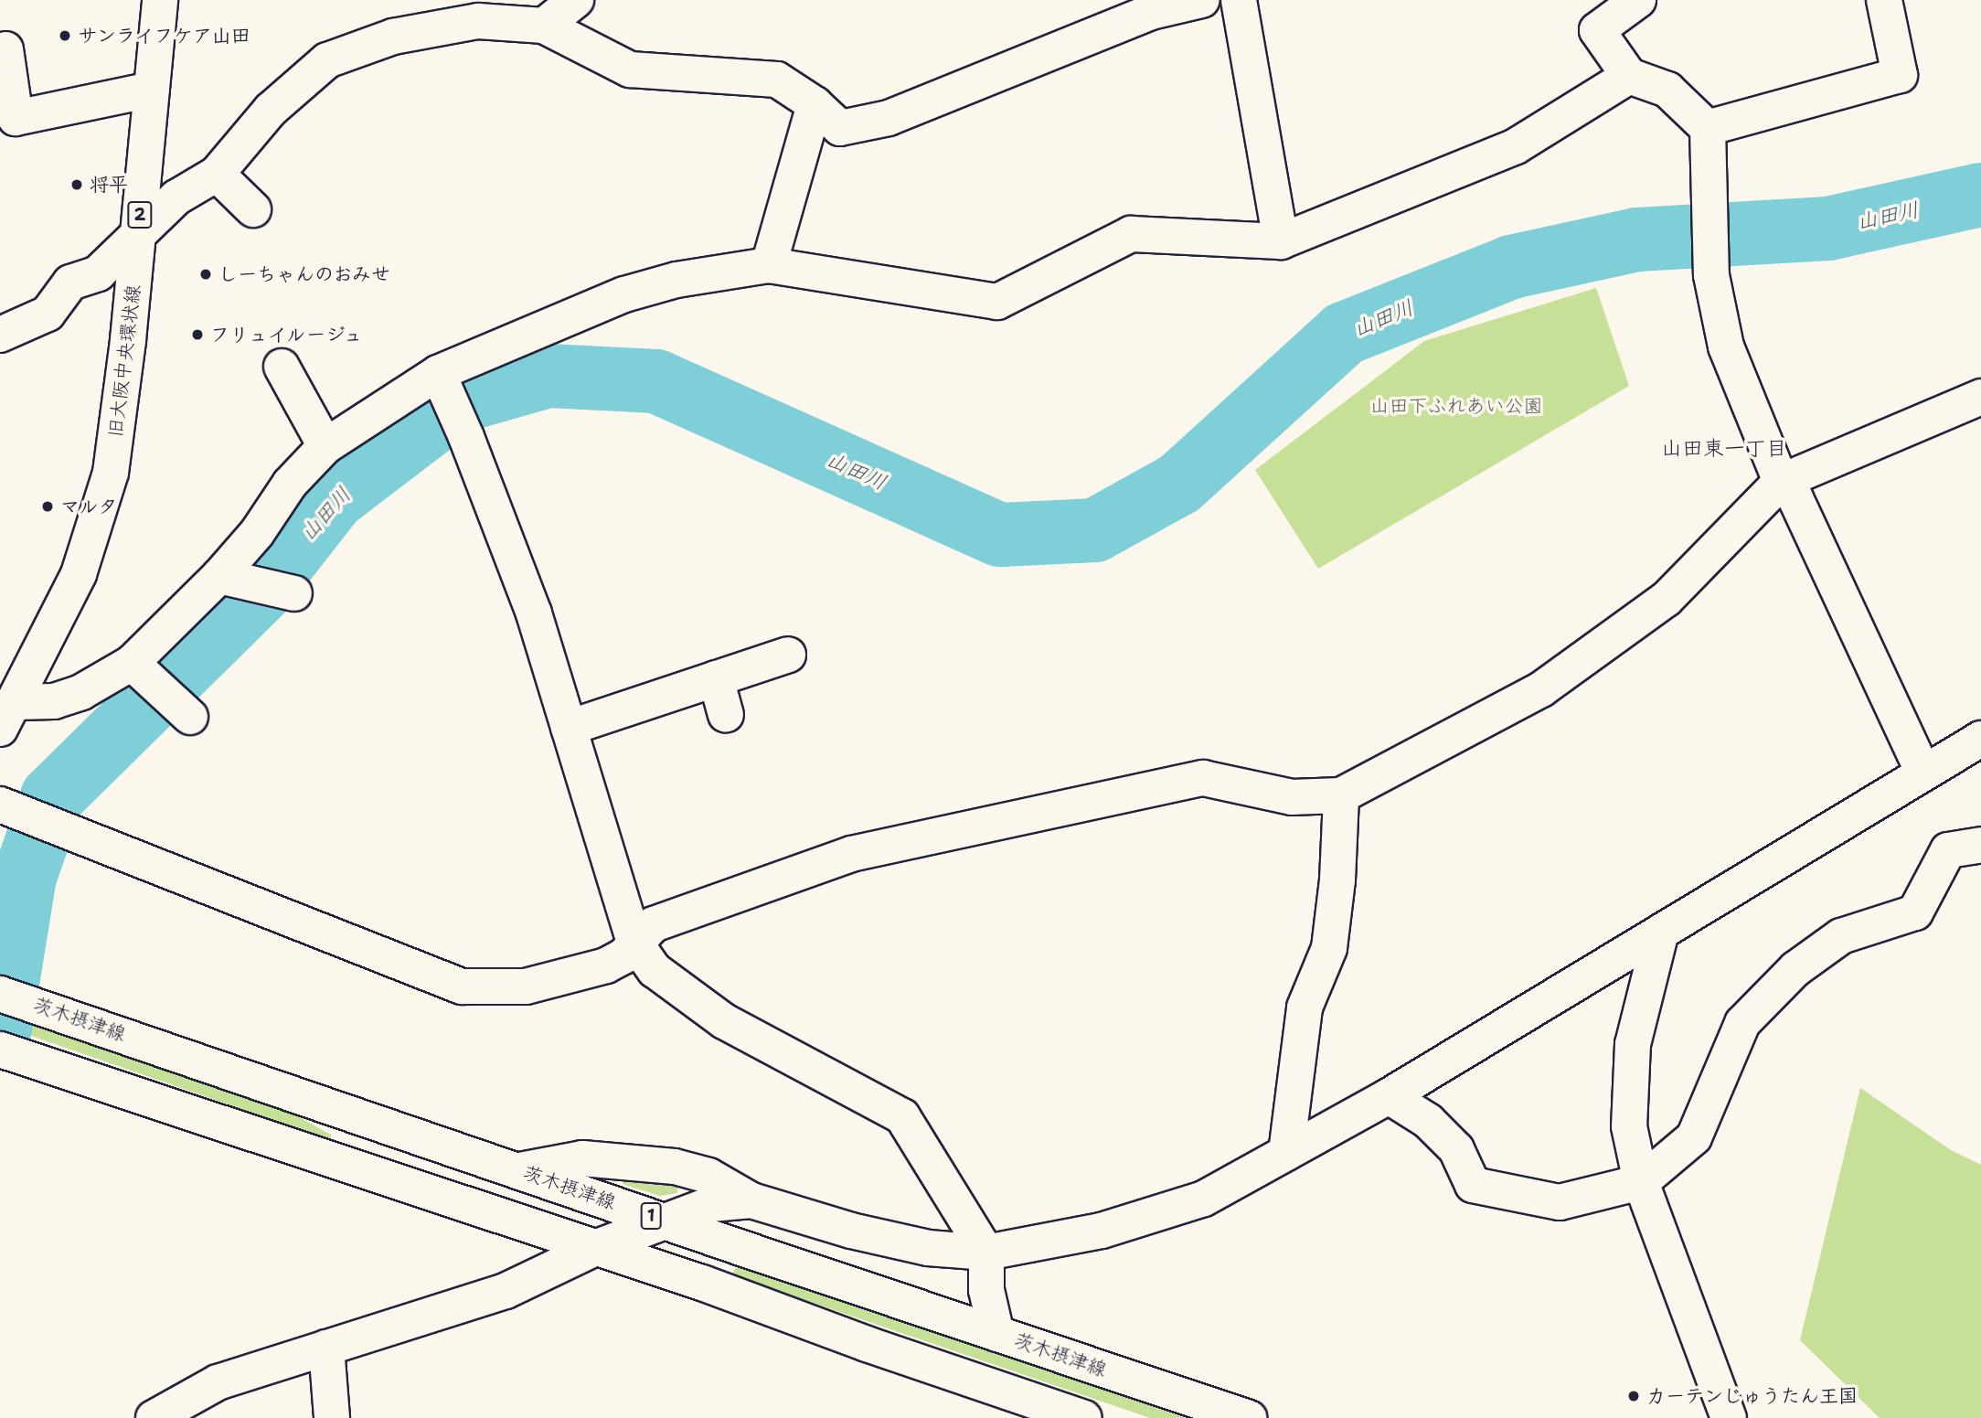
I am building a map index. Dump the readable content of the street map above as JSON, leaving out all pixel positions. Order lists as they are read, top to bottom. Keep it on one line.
{"streets":{"street":["2","旧大阪中央環状線","茨木摂津線","1"]},"districts":["山田東一丁目"],"water":["山田川"],"parks":["山田下ふれあい公園"],"places":["サンライフケア山田","将平","しーちゃんのおみせ","フリュイルージュ","マルタ","カーテンじゅうたん王国"]}
